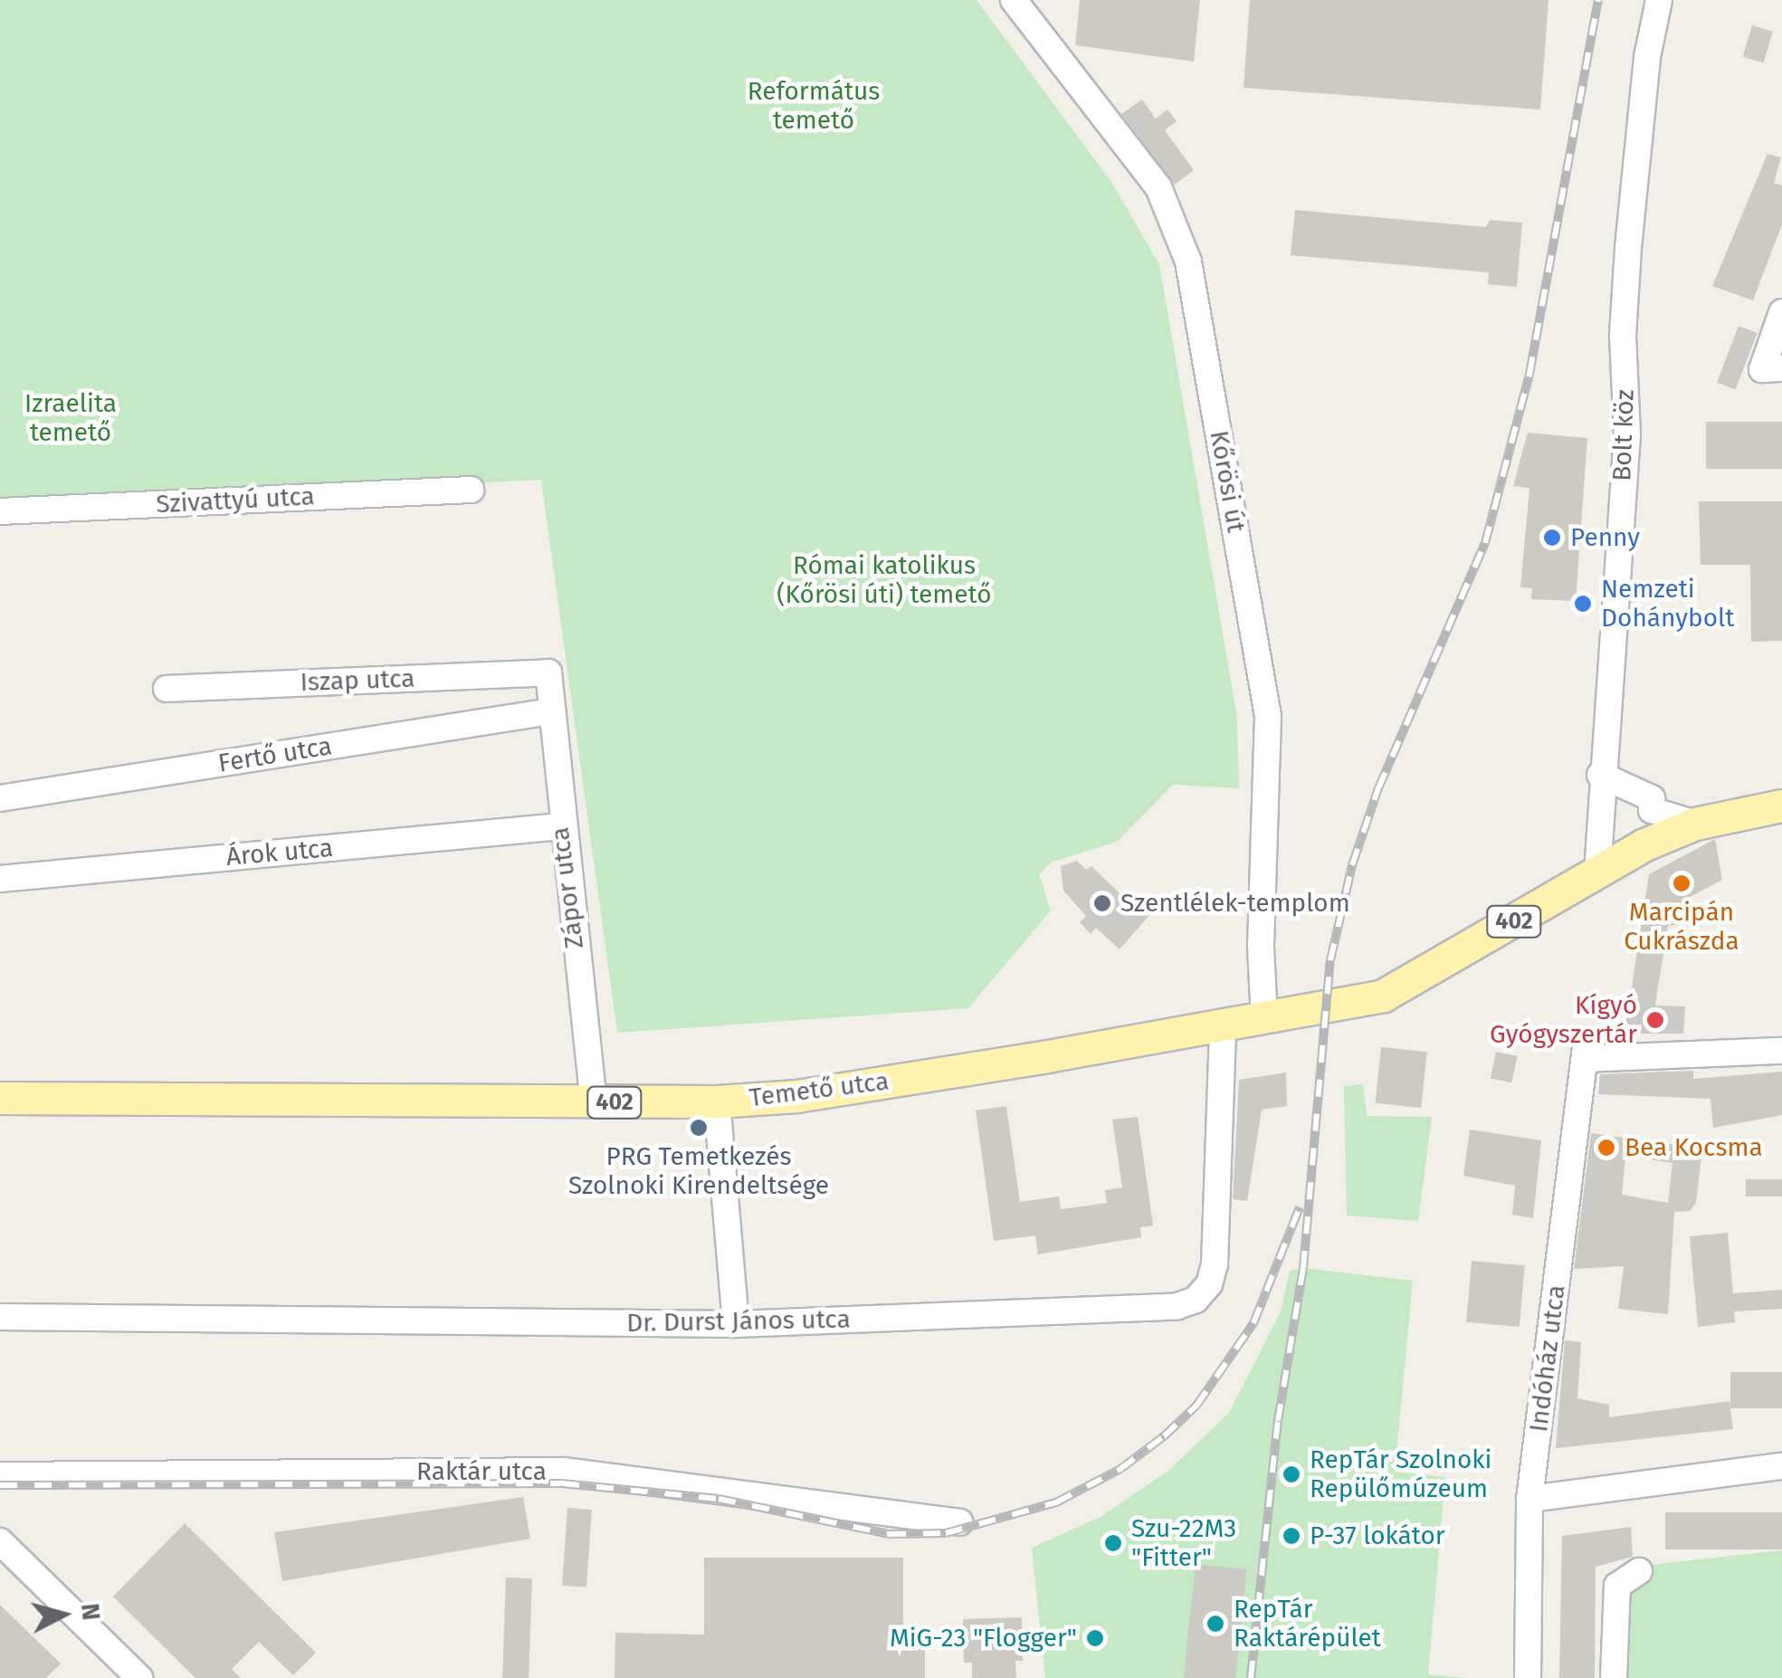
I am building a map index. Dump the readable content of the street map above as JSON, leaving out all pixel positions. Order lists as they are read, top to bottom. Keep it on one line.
{"streets":{"main road":["402","Temető utca"],"street":["Bolt köz","Kőrösi út","Szivattyú utca","Iszap utca","Fertő utca","Árok utca","Zápor utca","Dr. Durst János utca","Indóház utca","Raktár utca"]},"crossings":[["Bolt köz","402"],["Bolt köz","Temető utca"],["Kőrösi út","Temető utca"],["Iszap utca","Zápor utca"],["Fertő utca","Zápor utca"],["Árok utca","Zápor utca"],["Zápor utca","Temető utca"],["402","Temető utca"],["Temető utca","Dr. Durst János utca"]],"parks":["Református temető","Izraelita temető","Római katolikus (Kőrösi úti) temető"],"places":["Penny","Nemzeti Dohánybolt","Marcipán Cukrászda","Szentlélek-templom","Kígyó Gyógyszertár","PRG Temetkezés Szolnoki Kirendeltsége","Bea Kocsma","RepTár Szolnoki Repülőmúzeum","P-37 lokátor","Szu-22M3 \"Fitter\"","RepTár Raktárépület","MiG-23 \"Flogger\""],"north":"right"}
